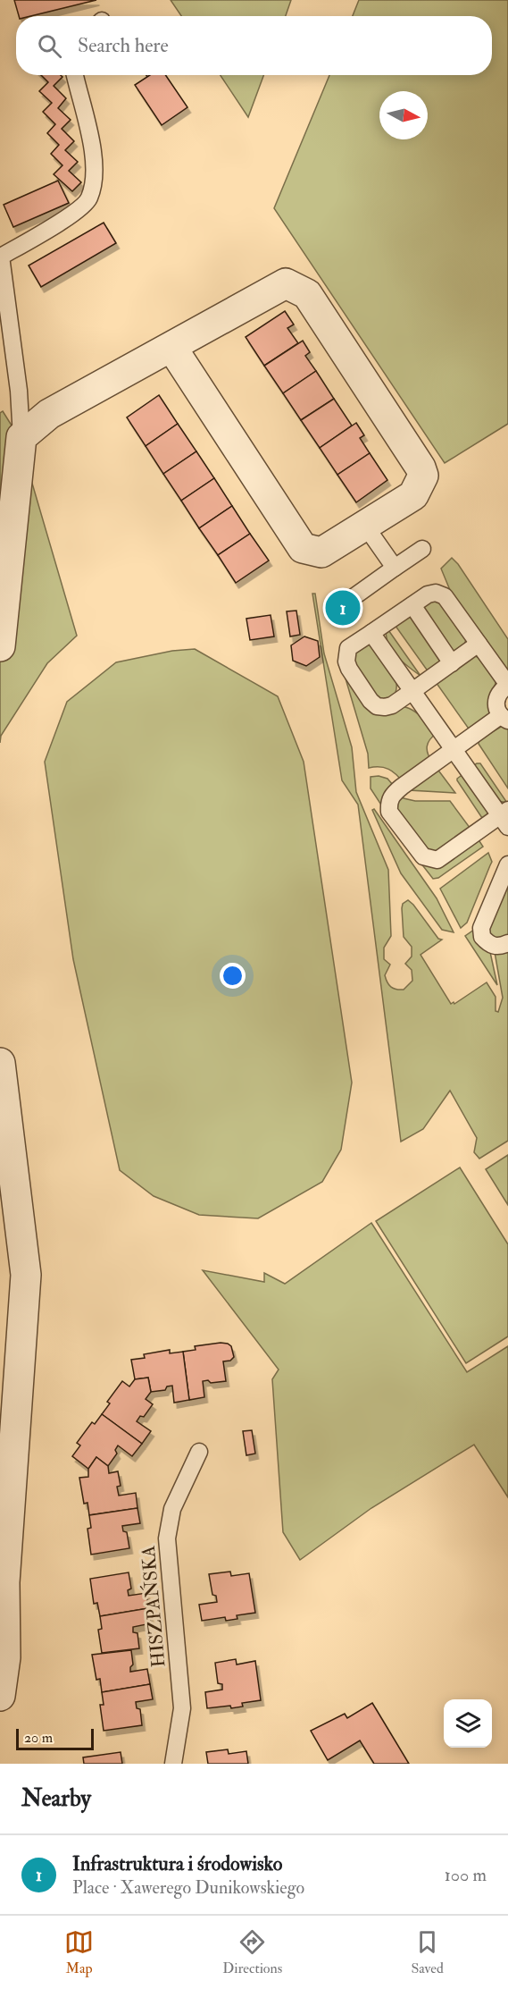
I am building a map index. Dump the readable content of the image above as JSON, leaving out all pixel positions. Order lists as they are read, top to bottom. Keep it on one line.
{"streets":{"lane":["HISZPAŃSKA"]},"scale_bar":"20 m","north":"right","page":{"search":"Search here","pins":"1","scale":"20 m","heading":"Nearby","list":[{"mark":"1","name":"Infrastruktura i środowisko","note":"Place · Xawerego Dunikowskiego","value":"100 m"}],"nav":["Map","Directions","Saved"]}}
